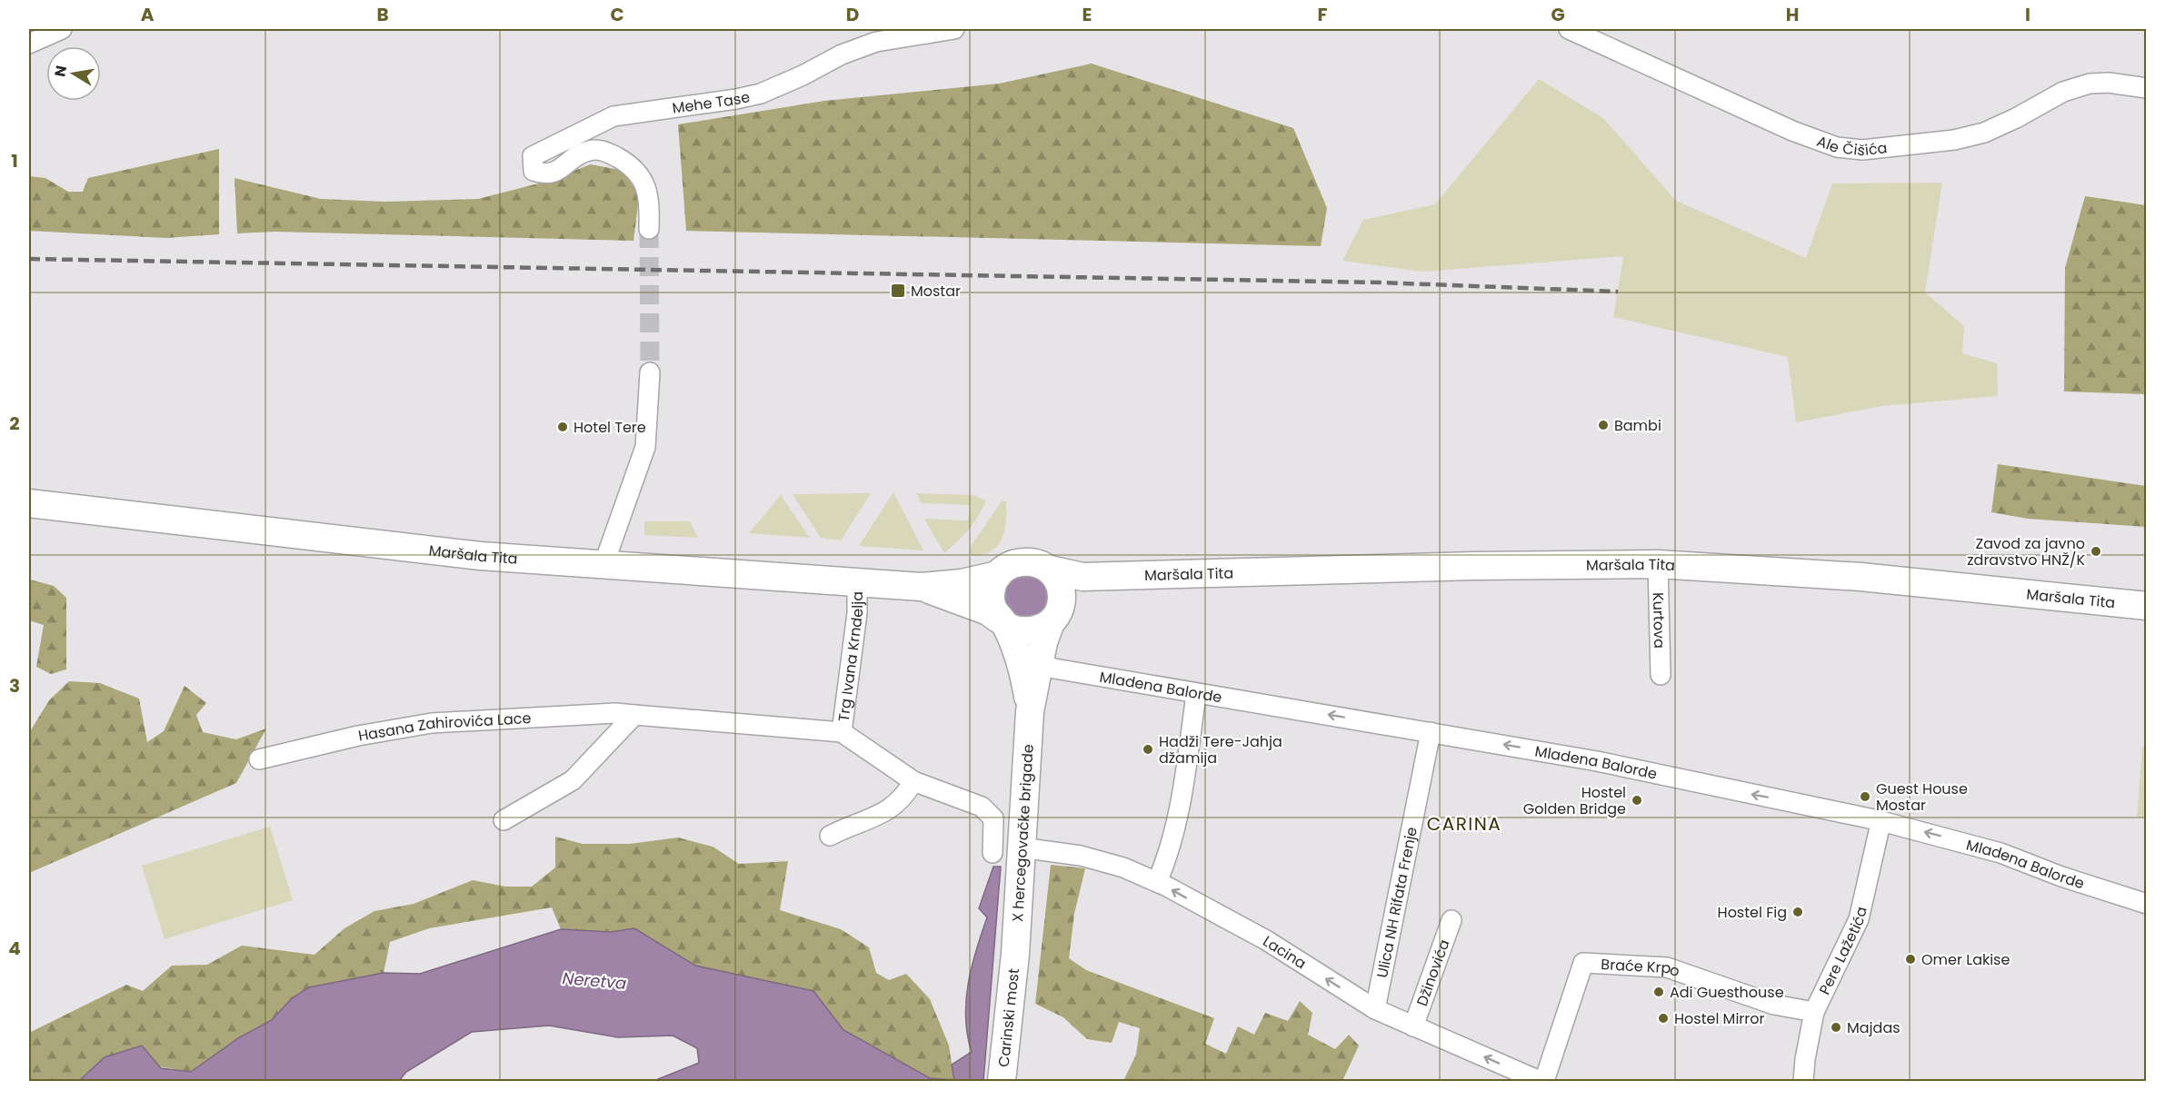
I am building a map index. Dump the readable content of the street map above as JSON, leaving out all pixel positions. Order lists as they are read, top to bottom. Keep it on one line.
{"streets":{"street":["Mehe Tase","Ale Čišića","Maršala Tita","Kurtova","Trg Ivana Krndelja","Mladena Balorde","Hasana Zahirovića Lace","X hercegovačke brigade","Ulica NH Rifata Frenje","Pere Lažetića","Lacina","Braće Krpo","Džinovića","Carinski most"]},"crossings":[["Maršala Tita","Kurtova"],["Maršala Tita","Trg Ivana Krndelja"],["Maršala Tita","X hercegovačke brigade"],["Trg Ivana Krndelja","Hasana Zahirovića Lace"],["Mladena Balorde","X hercegovačke brigade"],["Mladena Balorde","Ulica NH Rifata Frenje"],["Mladena Balorde","Pere Lažetića"],["X hercegovačke brigade","Lacina"],["X hercegovačke brigade","Carinski most"],["Ulica NH Rifata Frenje","Lacina"],["Pere Lažetića","Braće Krpo"],["Lacina","Braće Krpo"],["Lacina","Džinovića"]],"one_way":["Mladena Balorde","Lacina"],"districts":["CARINA"],"water":["Neretva"],"places":{"transit":["Mostar"],"other":["Bambi","Hotel Tere","Zavod za javno zdravstvo HNŽ/K","Hadži Tere-Jahja džamija","Guest House Mostar","Hostel Golden Bridge","Hostel Fig","Omer Lakise","Adi Guesthouse","Hostel Mirror","Majdas"]},"north":"left","grid":{"columns":["A","B","C","D","E","F","G","H","I"],"rows":["1","2","3","4"]}}
